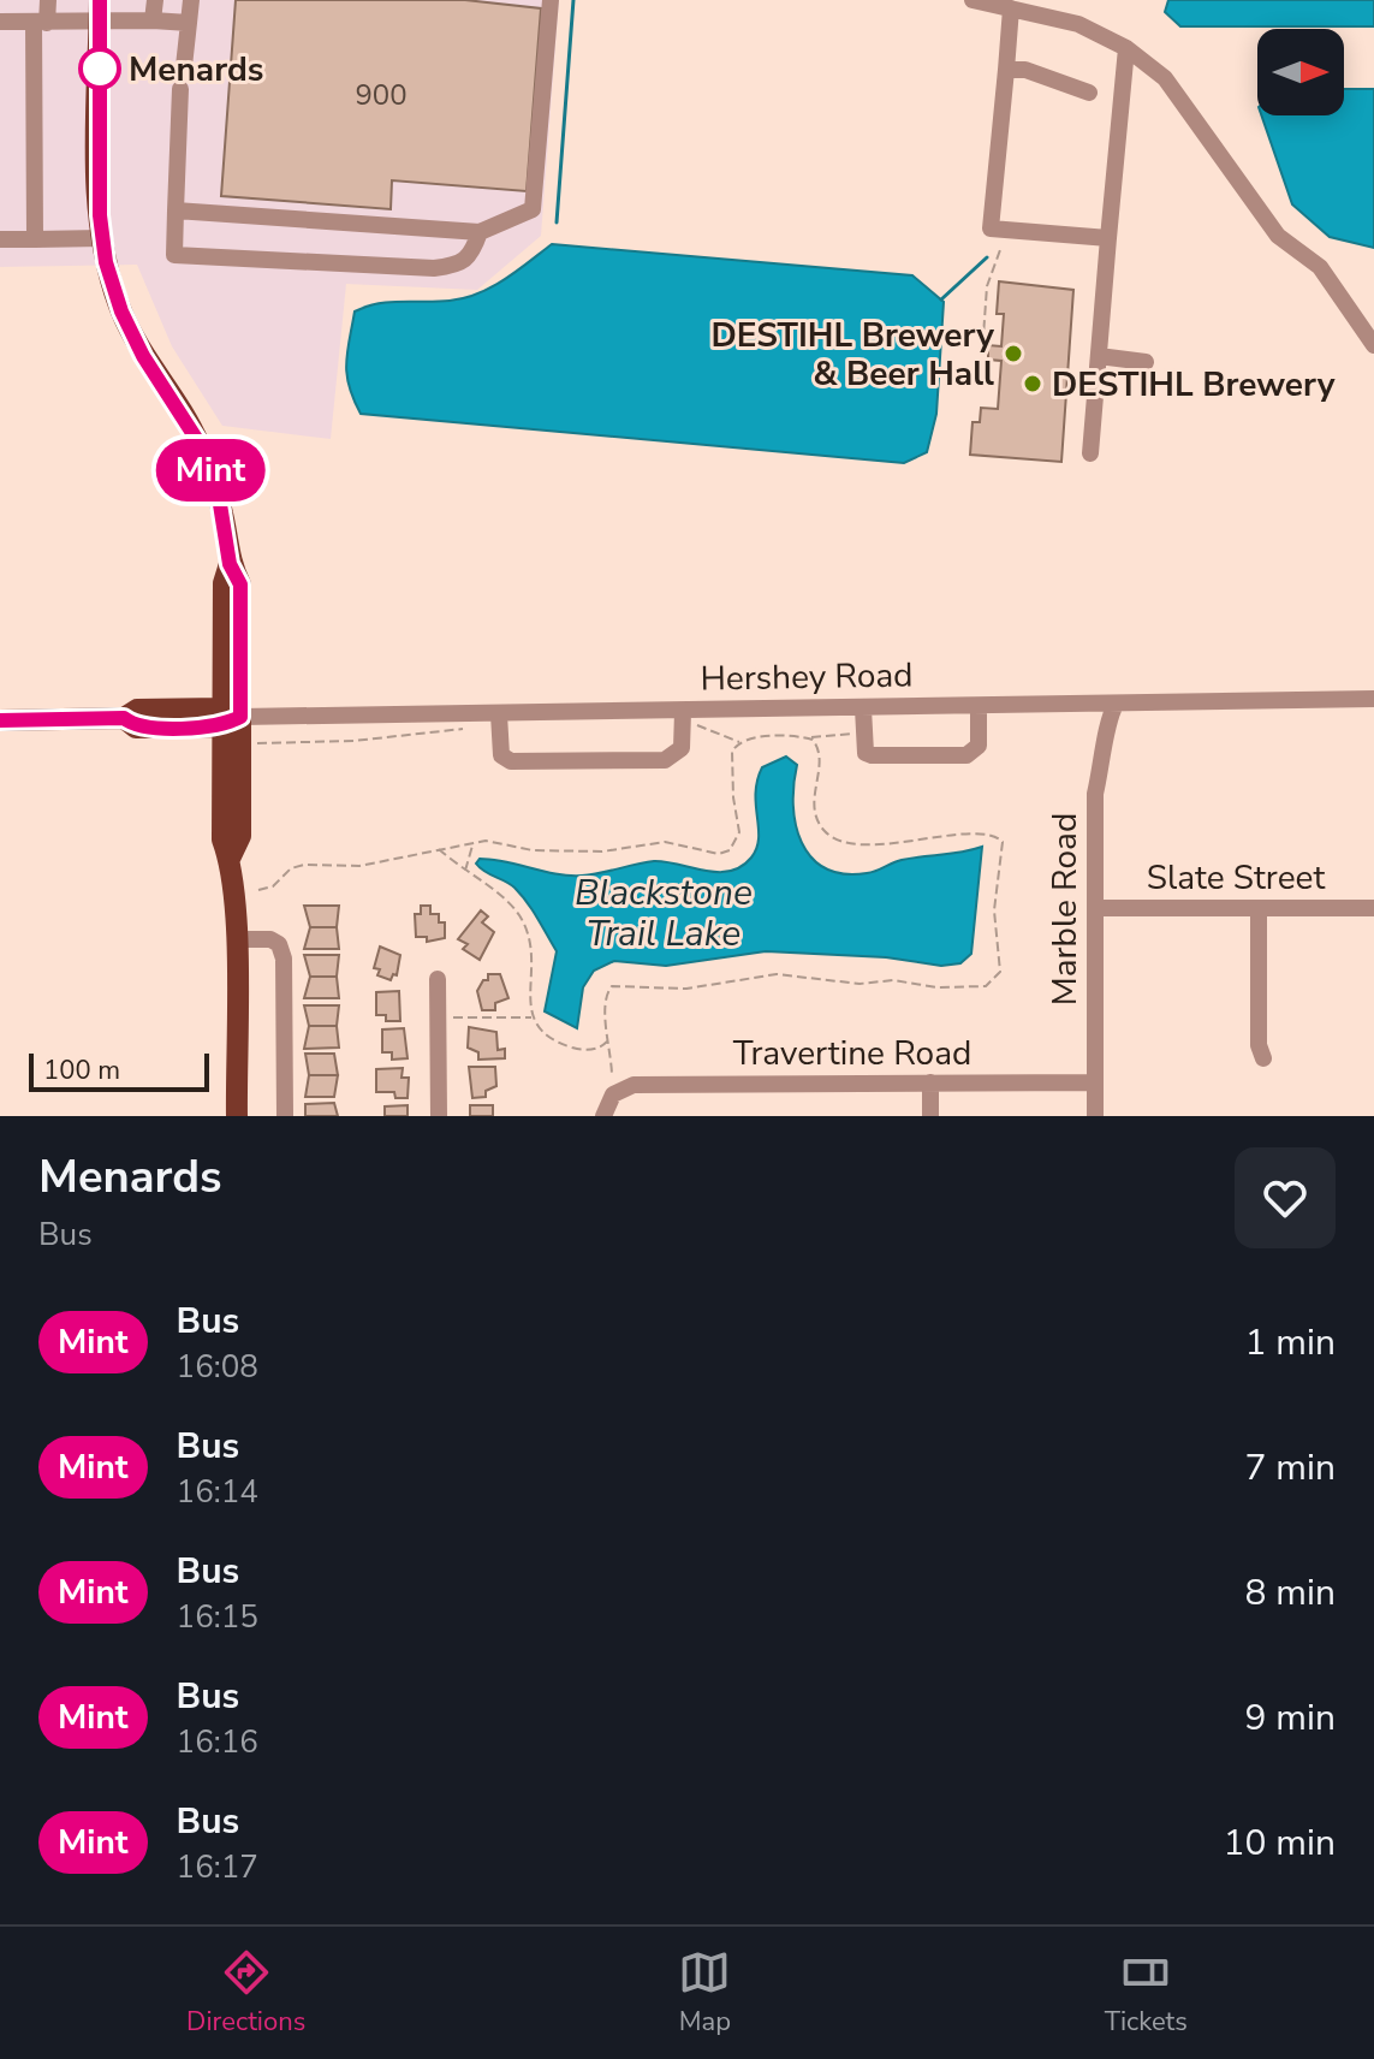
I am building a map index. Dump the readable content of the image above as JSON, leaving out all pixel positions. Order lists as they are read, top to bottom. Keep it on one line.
{"streets":{"main road":["Hershey Road"],"street":["Slate Street","Marble Road","Travertine Road"]},"crossings":[["Hershey Road","Marble Road"],["Slate Street","Marble Road"],["Marble Road","Travertine Road"]],"water":["Blackstone Trail Lake"],"places":["Menards","DESTIHL Brewery & Beer Hall","DESTIHL Brewery"],"lines":["bus line Mint"],"house_numbers":["900"],"scale_bar":"100 m","north":"right","page":{"on_map":"Mint","scale":"100 m","heading":["Menards","Bus"],"list":[{"mark":"Mint","name":"Bus","note":"16:08","value":"1 min"},{"mark":"Mint","name":"Bus","note":"16:14","value":"7 min"},{"mark":"Mint","name":"Bus","note":"16:15","value":"8 min"},{"mark":"Mint","name":"Bus","note":"16:16","value":"9 min"},{"mark":"Mint","name":"Bus","note":"16:17","value":"10 min"}],"tabs":["Directions","Map","Tickets"]}}
